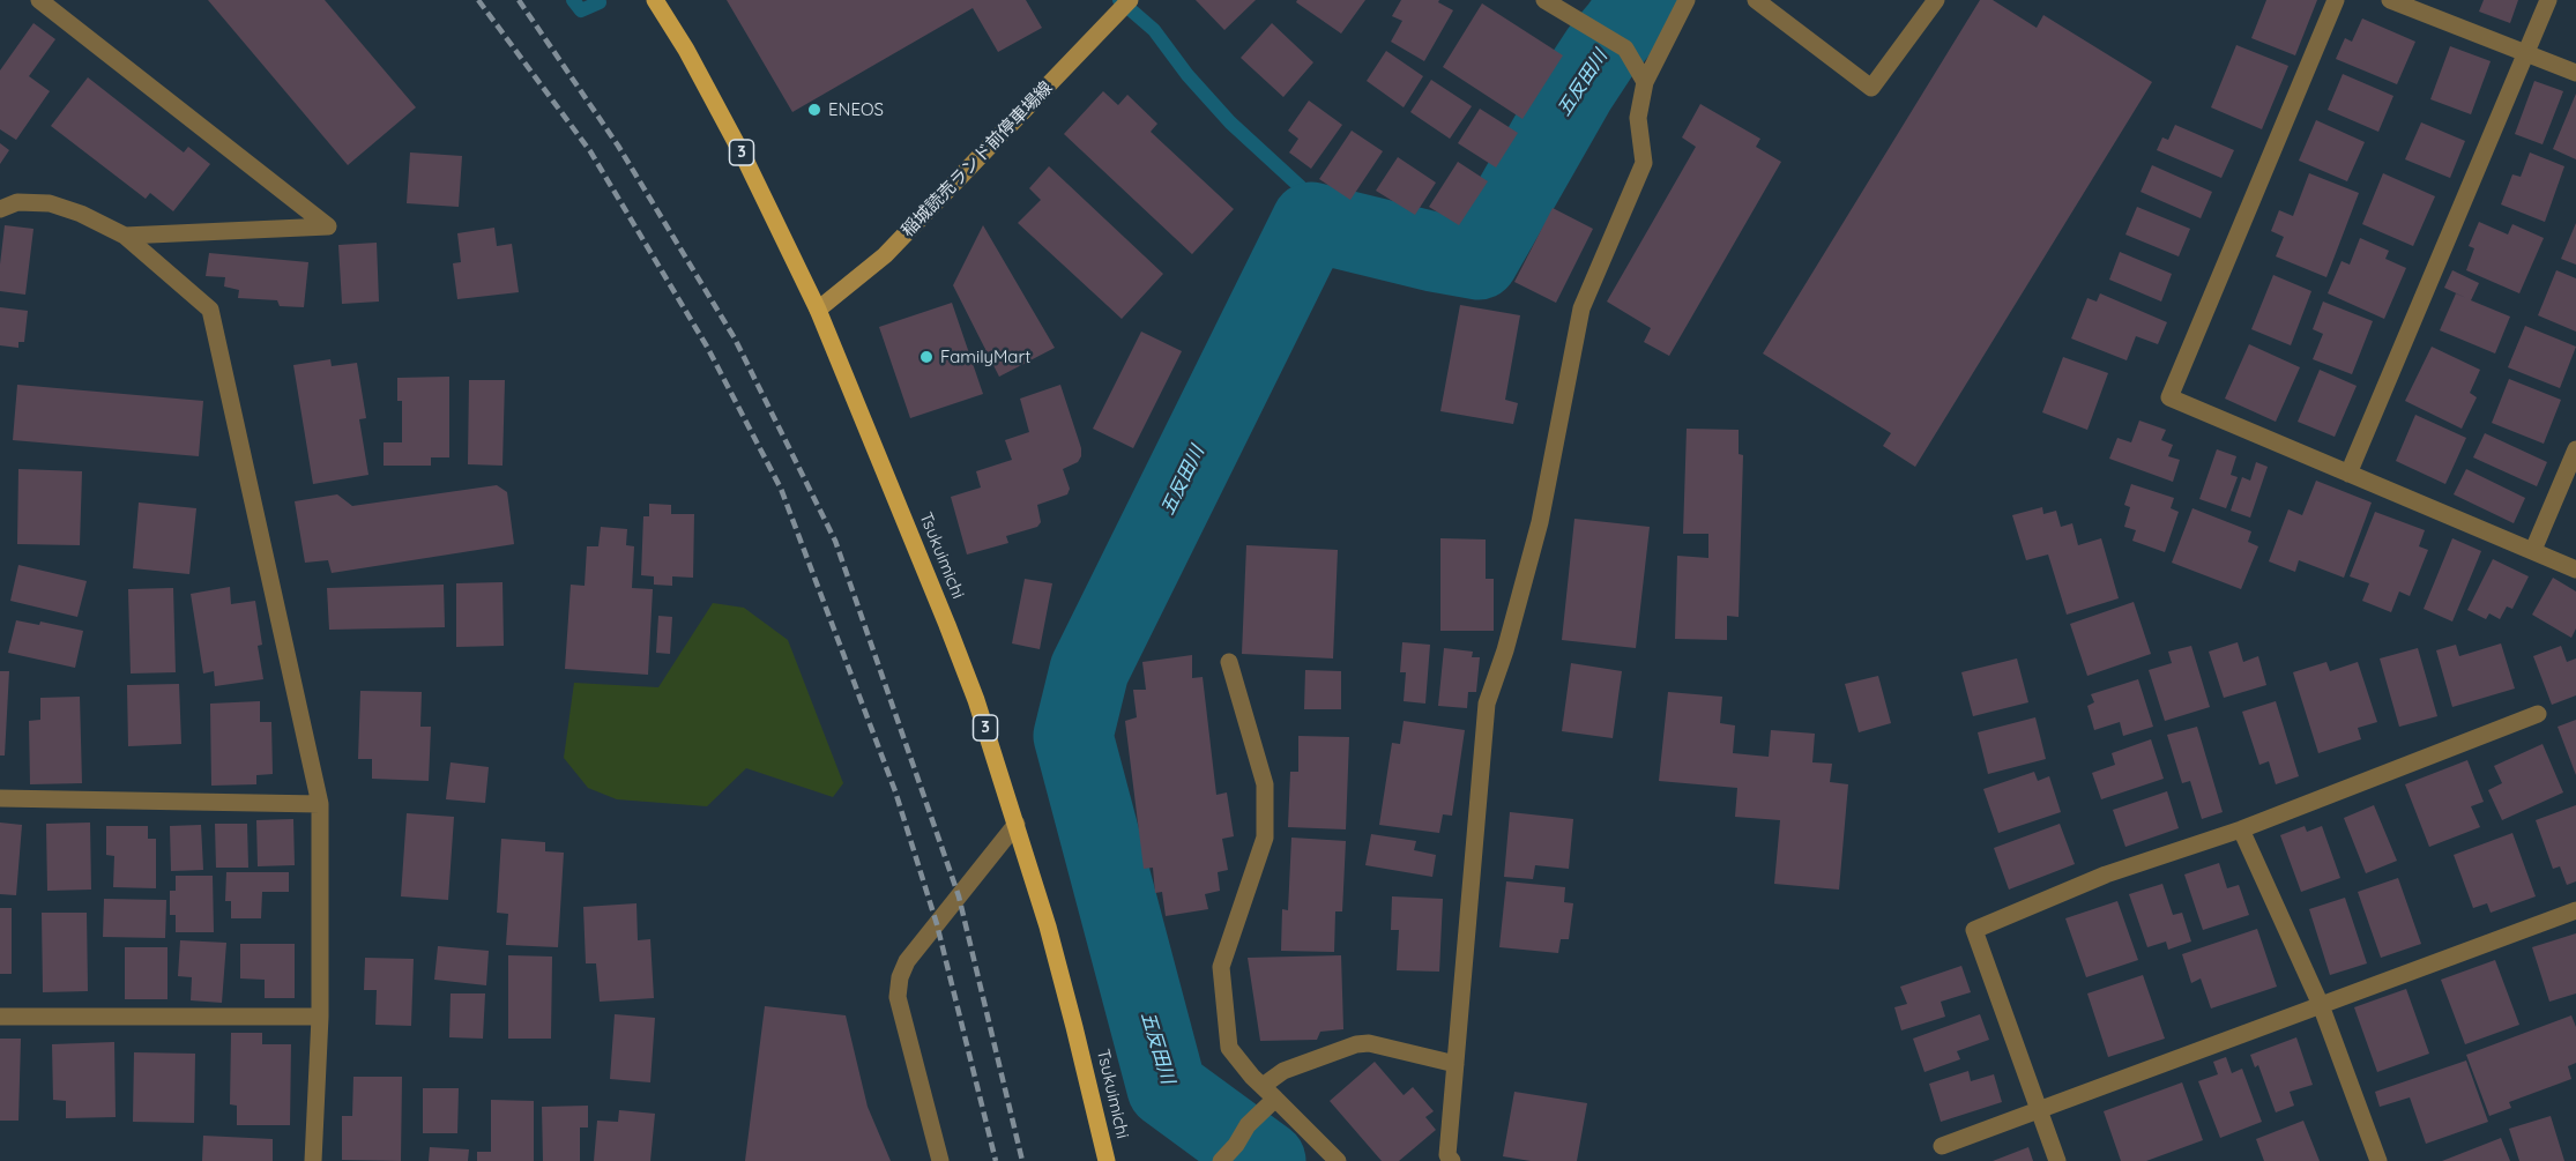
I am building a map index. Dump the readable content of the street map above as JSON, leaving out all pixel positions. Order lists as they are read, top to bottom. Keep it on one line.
{"streets":{"main road":["3","稲城読売ランド前停車場線","Tsukuimichi"]},"crossings":[["稲城読売ランド前停車場線","Tsukuimichi"]],"water":["五反田川"],"places":["ENEOS","FamilyMart"]}
